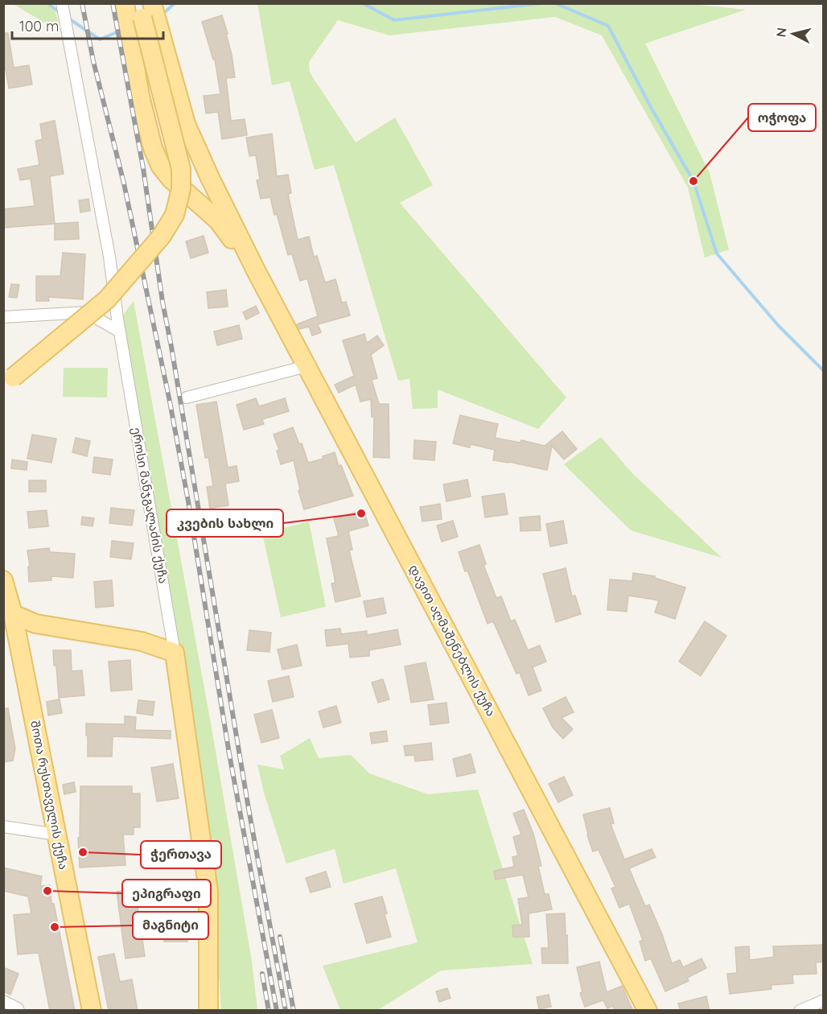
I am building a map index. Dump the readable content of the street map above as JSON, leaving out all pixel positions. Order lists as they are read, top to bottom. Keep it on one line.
{"streets":{"main road":["ეროსი მანჯგალაძის ქუჩა","დავით აღმაშენებლის ქუჩა","შოთა რუსთაველის ქუჩა"]},"places":["ოჭოფა","კვების სახლი","ჭერთავა","ეპიგრაფი","მაგნიტი"],"scale_bar":"100 m","north":"left"}
